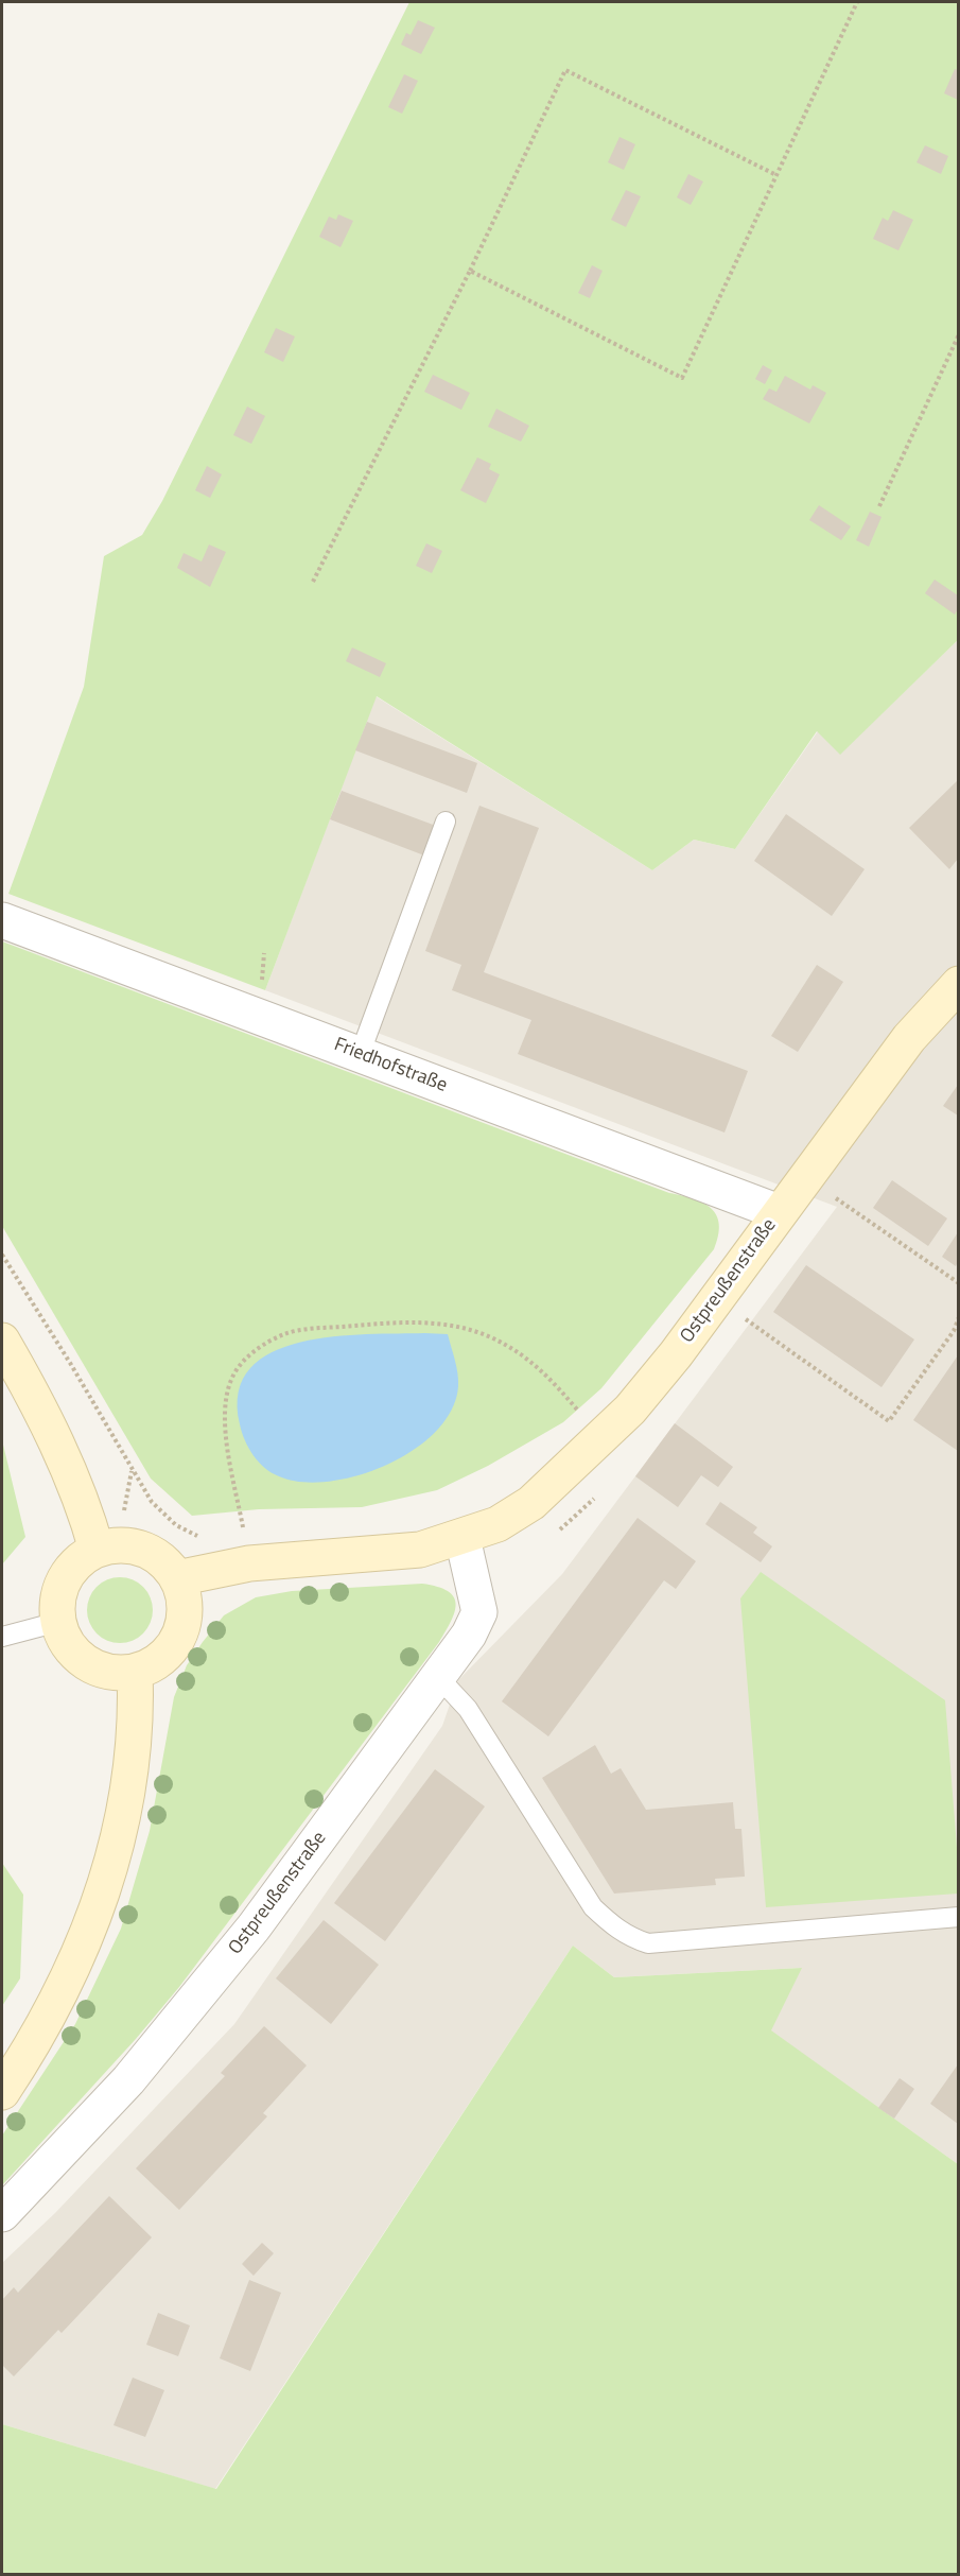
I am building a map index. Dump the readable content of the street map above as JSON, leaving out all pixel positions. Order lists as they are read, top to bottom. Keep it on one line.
{"streets":{"street":["Friedhofstraße","Ostpreußenstraße"]},"crossings":[["Friedhofstraße","Ostpreußenstraße"]]}
